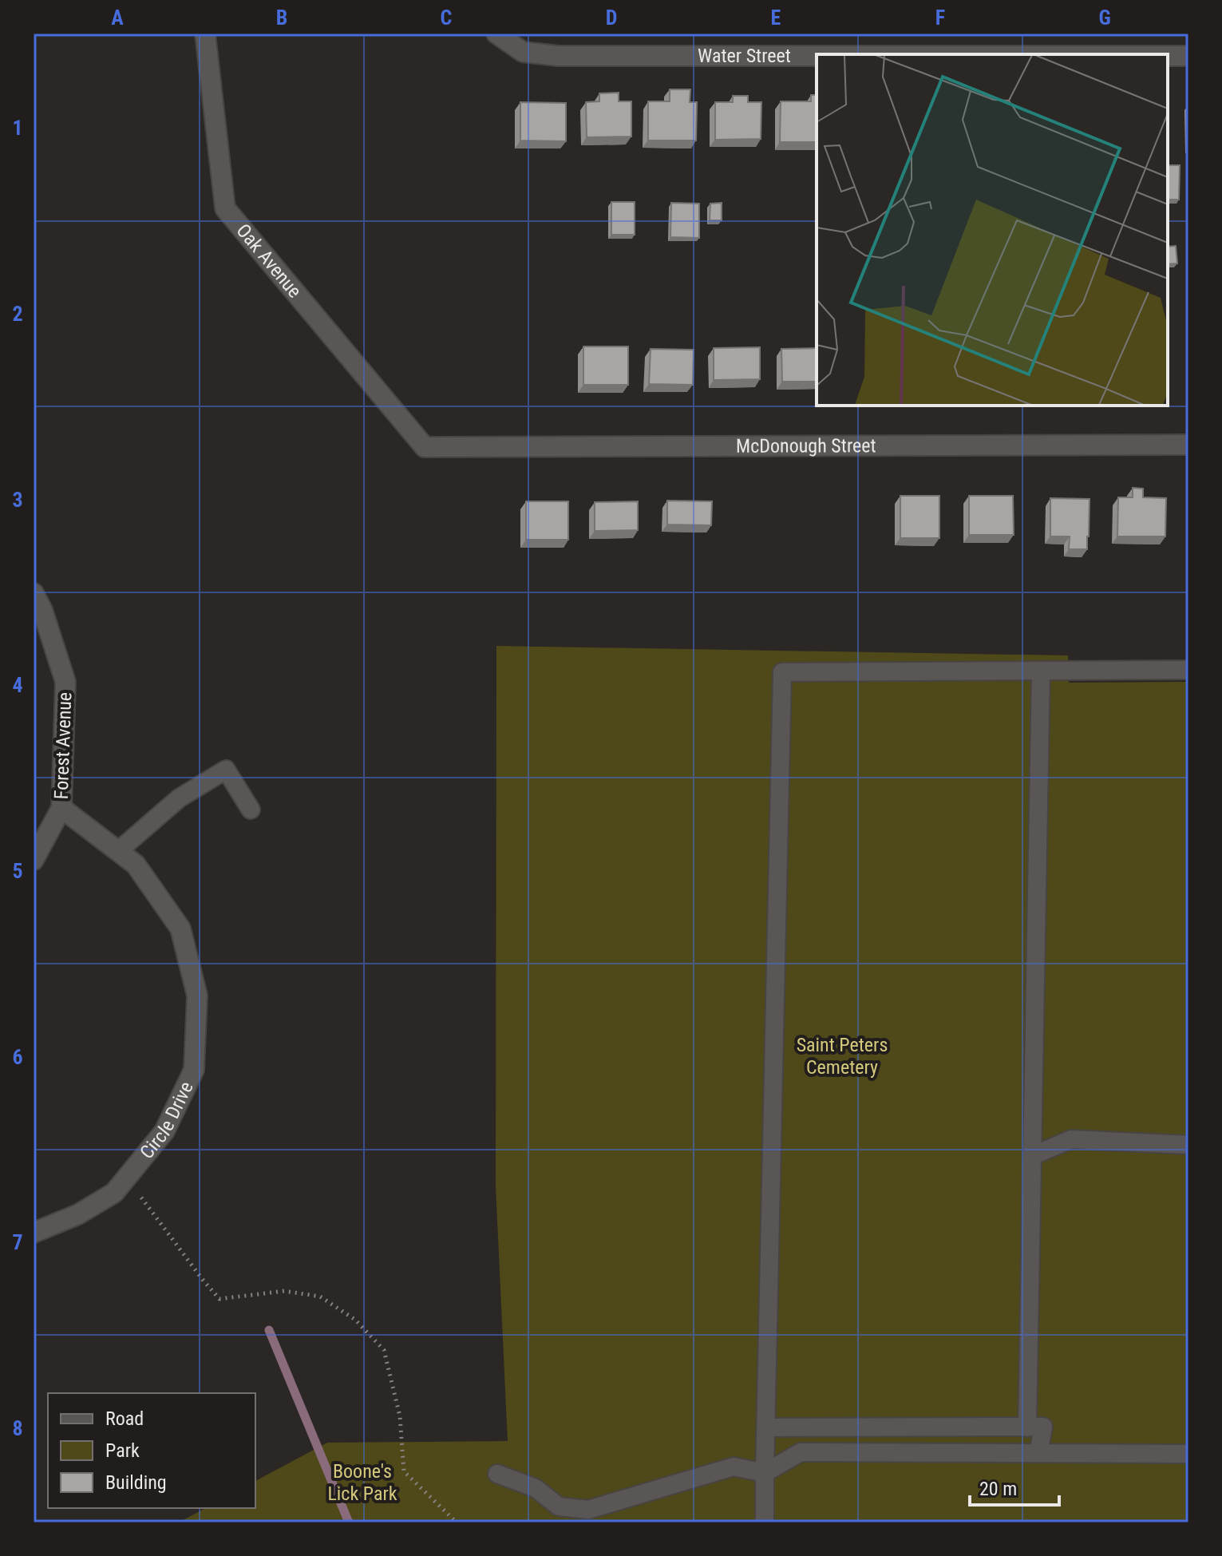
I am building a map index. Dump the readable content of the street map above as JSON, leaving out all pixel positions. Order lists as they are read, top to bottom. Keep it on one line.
{"streets":{"street":["Water Street","Oak Avenue","McDonough Street","Forest Avenue","Circle Drive"]},"crossings":[["Oak Avenue","McDonough Street"],["Forest Avenue","Circle Drive"]],"parks":["Saint Peters Cemetery","Boone's Lick Park"],"legend":["Road","Park","Building"],"scale_bar":"20 m","grid":{"columns":["A","B","C","D","E","F","G"],"rows":["1","2","3","4","5","6","7","8"]}}
